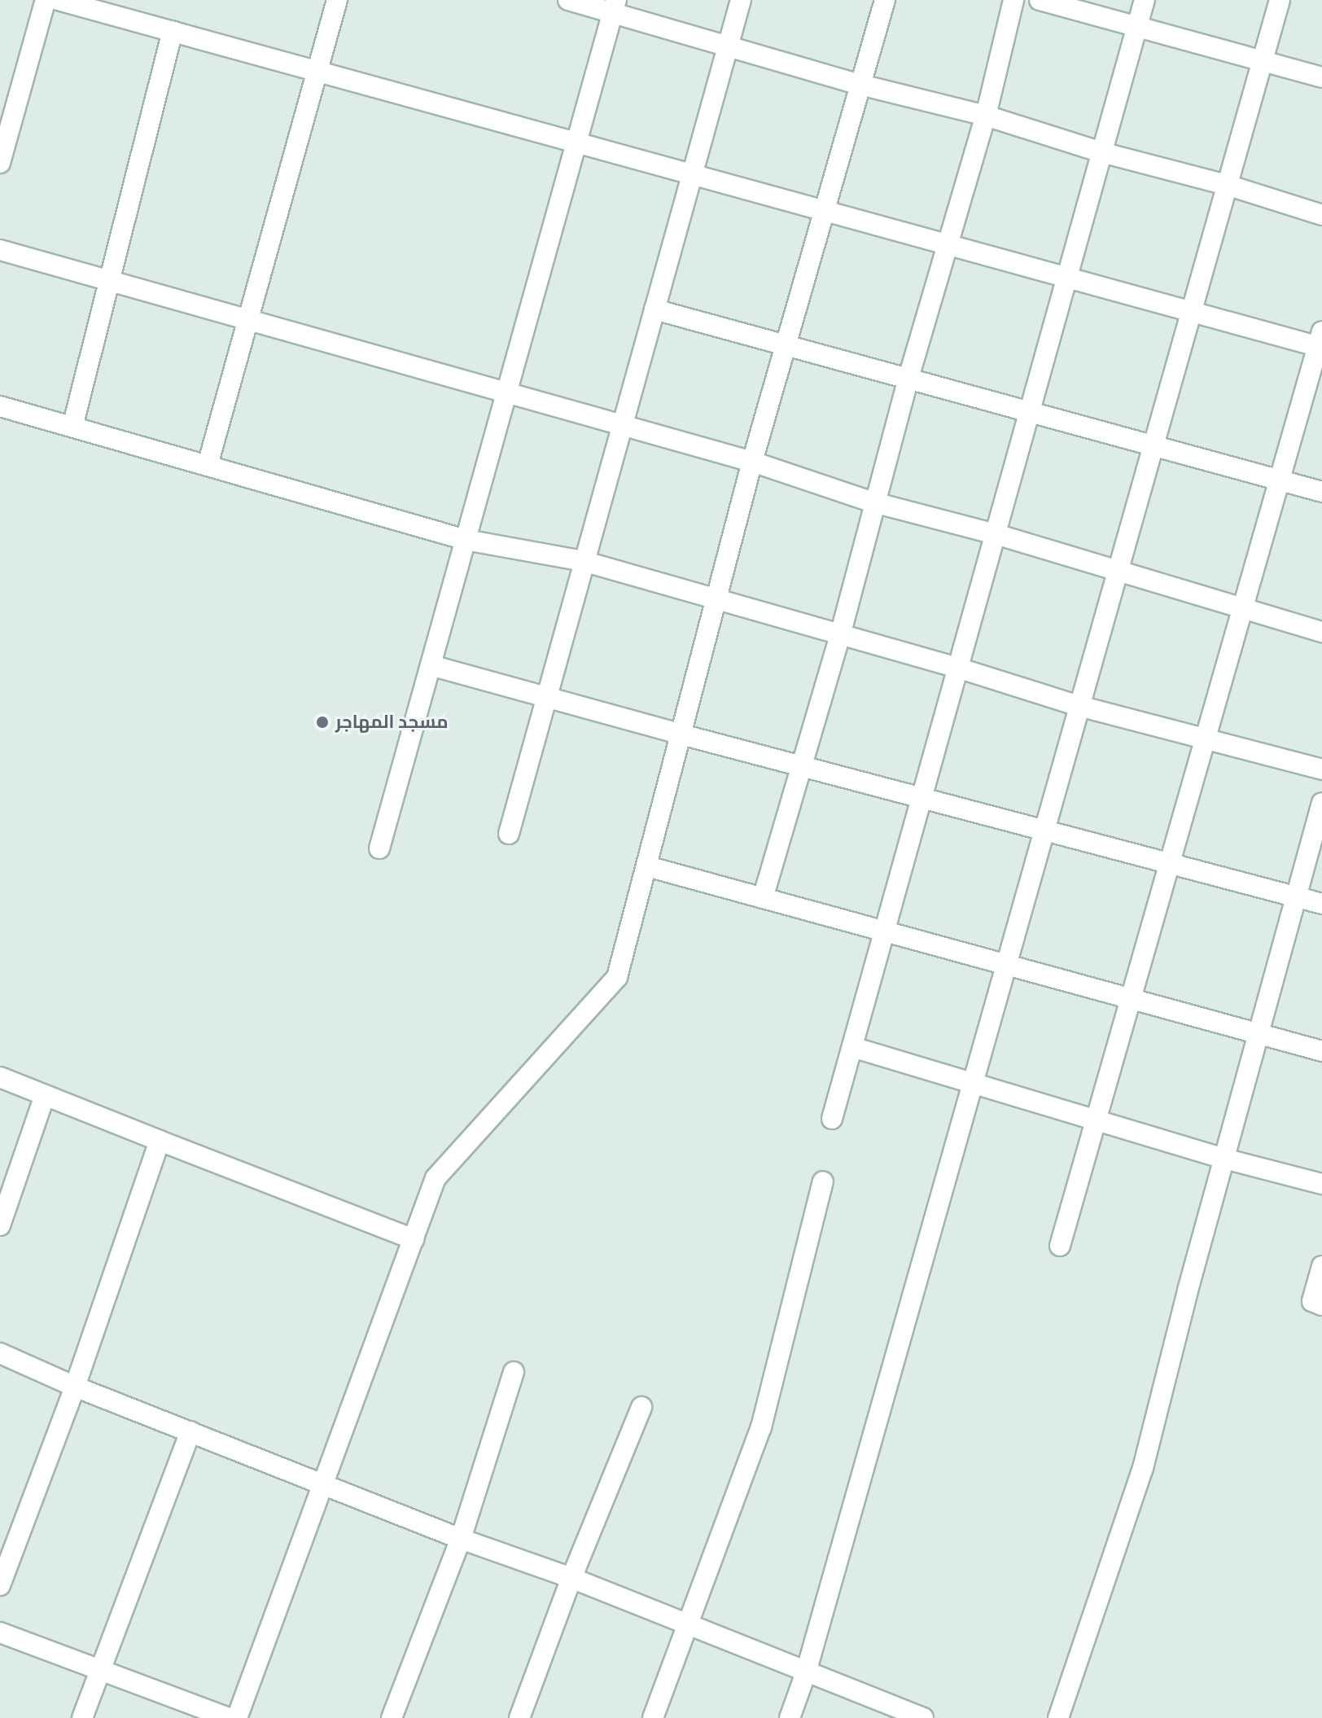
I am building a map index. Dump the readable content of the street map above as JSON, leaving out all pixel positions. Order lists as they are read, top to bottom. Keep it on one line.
{"places":["مسجد المهاجر"]}
